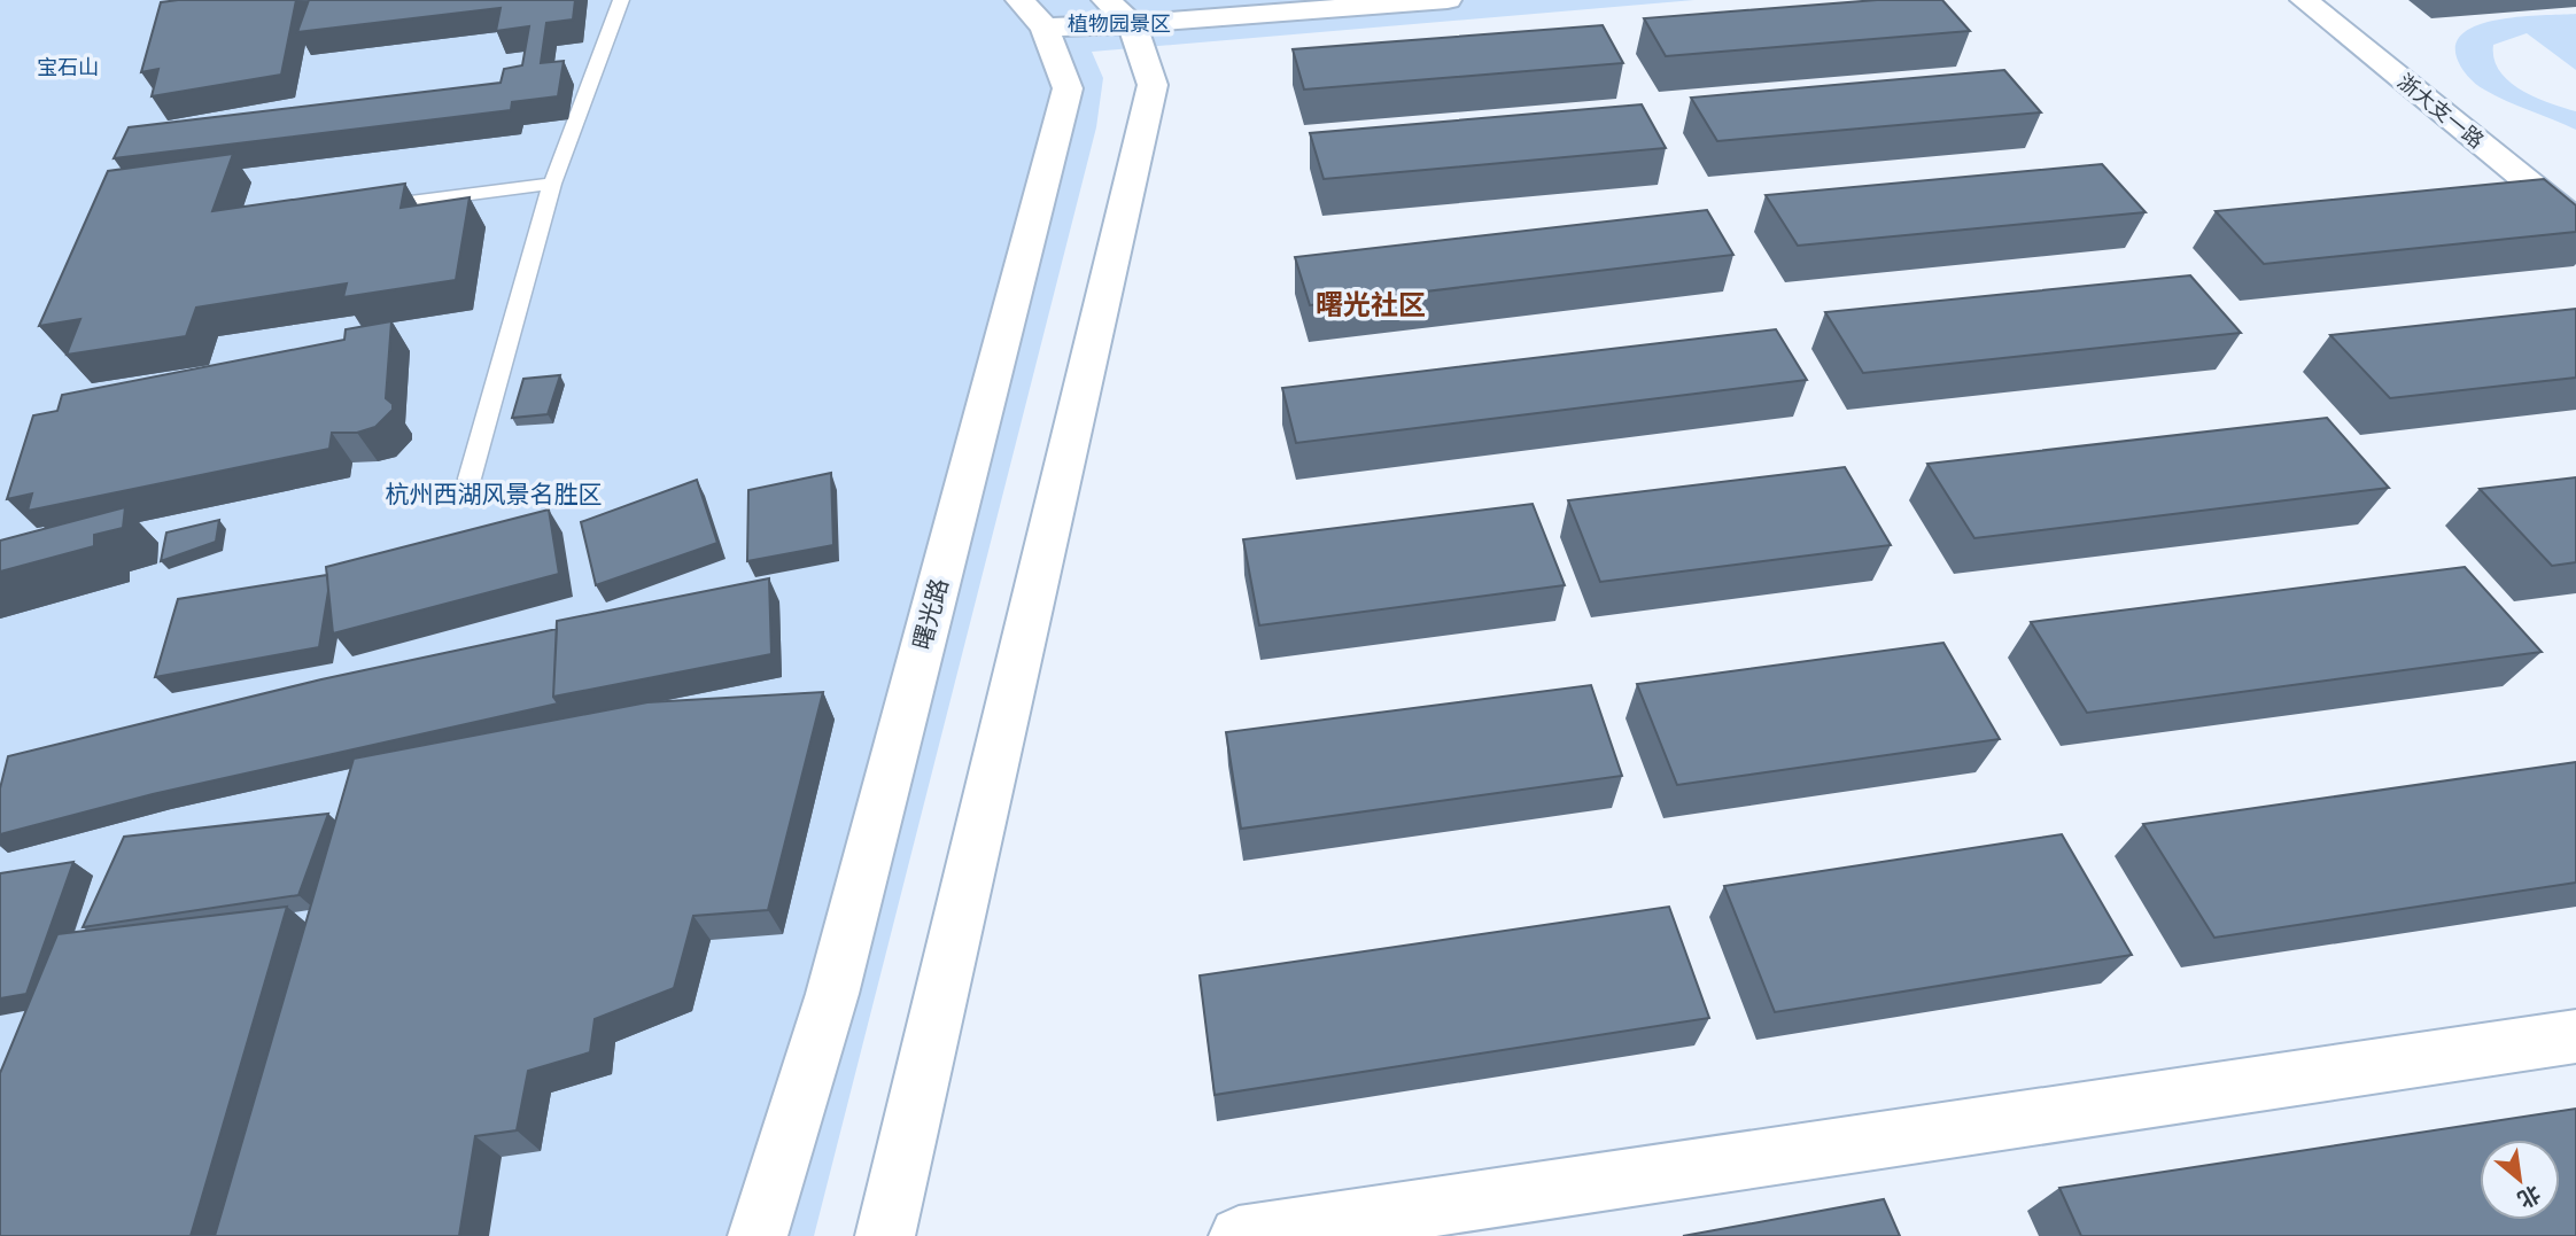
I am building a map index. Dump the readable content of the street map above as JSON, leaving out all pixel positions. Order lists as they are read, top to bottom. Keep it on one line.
{"streets":{"main road":["浙大支一路","曙光路"]},"districts":["曙光社区"],"parks":["植物园景区","宝石山","杭州西湖风景名胜区"],"north":"bottom right"}
